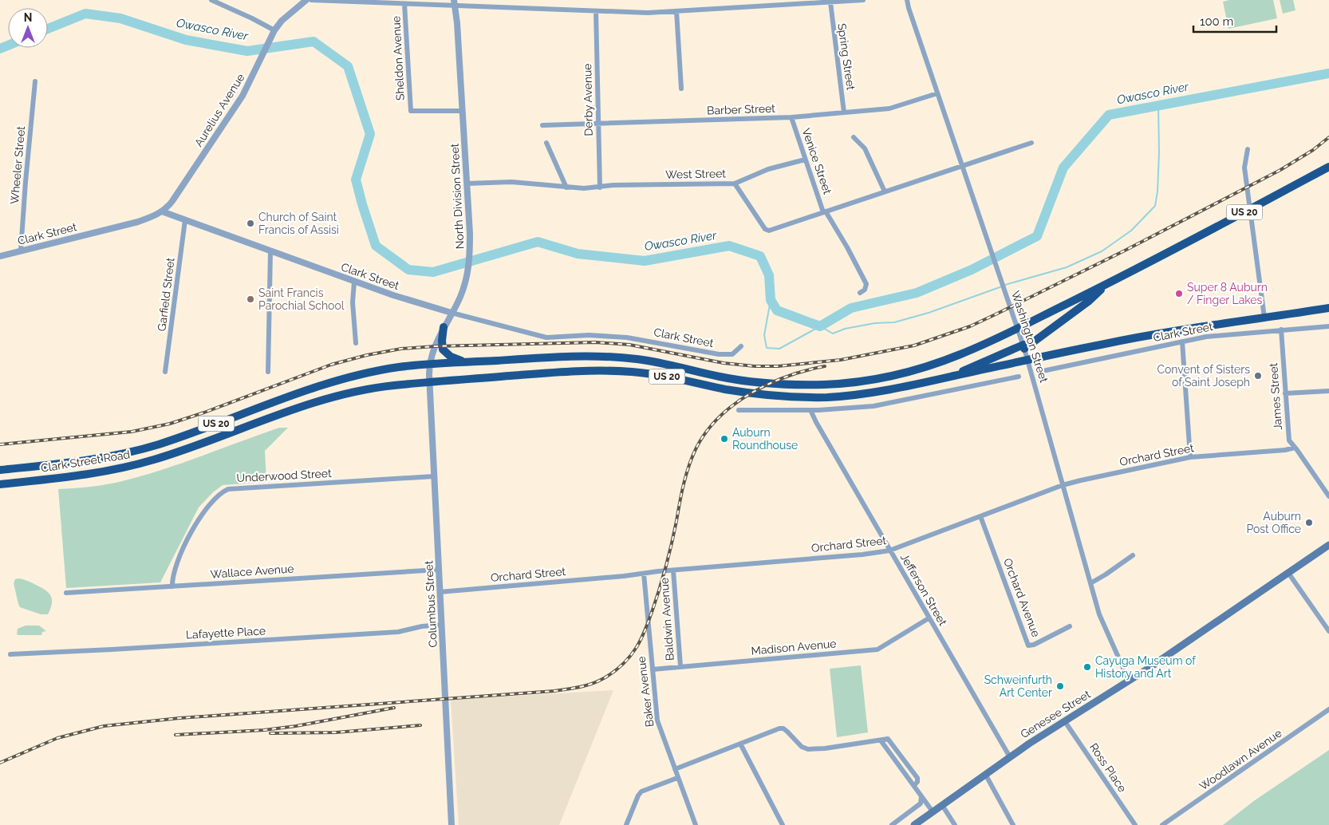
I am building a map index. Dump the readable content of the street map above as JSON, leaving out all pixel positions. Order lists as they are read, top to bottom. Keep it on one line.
{"streets":{"highway":["US 20","Clark Street Road"],"main road":["Genesee Street"],"street":["Spring Street","Sheldon Avenue","Derby Avenue","Barber Street","Aurelius Avenue","Venice Street","Wheeler Street","West Street","North Division Street","Clark Street","Garfield Street","Washington Street","James Street","Orchard Street","Underwood Street","Wallace Avenue","Jefferson Street","Orchard Avenue","Columbus Street","Baldwin Avenue","Lafayette Place","Madison Avenue","Baker Avenue","Woodlawn Avenue","Ross Place"]},"crossings":[["Spring Street","Barber Street"],["Sheldon Avenue","North Division Street"],["Derby Avenue","Barber Street"],["Derby Avenue","West Street"],["Barber Street","Venice Street"],["Barber Street","Washington Street"],["Aurelius Avenue","Clark Street"],["Venice Street","West Street"],["Wheeler Street","Clark Street"],["West Street","North Division Street"],["West Street","Washington Street"],["North Division Street","US 20"],["North Division Street","Clark Street"],["North Division Street","Clark Street Road"],["North Division Street","Columbus Street"],["US 20","Washington Street"],["US 20","Clark Street Road"],["US 20","Columbus Street"],["Clark Street","Garfield Street"],["Clark Street","James Street"],["Washington Street","Orchard Street"],["Washington Street","Genesee Street"],["James Street","Orchard Street"],["Orchard Street","Jefferson Street"],["Orchard Street","Orchard Avenue"],["Orchard Street","Columbus Street"],["Orchard Street","Baldwin Avenue"],["Orchard Street","Baker Avenue"],["Clark Street Road","Columbus Street"],["Underwood Street","Wallace Avenue"],["Underwood Street","Columbus Street"],["Wallace Avenue","Columbus Street"],["Jefferson Street","Madison Avenue"],["Jefferson Street","Genesee Street"],["Columbus Street","Lafayette Place"],["Baldwin Avenue","Madison Avenue"],["Madison Avenue","Baker Avenue"],["Genesee Street","Ross Place"]],"water":["Owasco River"],"places":["Church of Saint Francis of Assisi","Super 8 Auburn / Finger Lakes","Saint Francis Parochial School","Convent of Sisters of Saint Joseph","Auburn Roundhouse","Auburn Post Office","Cayuga Museum of History and Art","Schweinfurth Art Center"],"scale_bar":"100 m","north":"top"}
